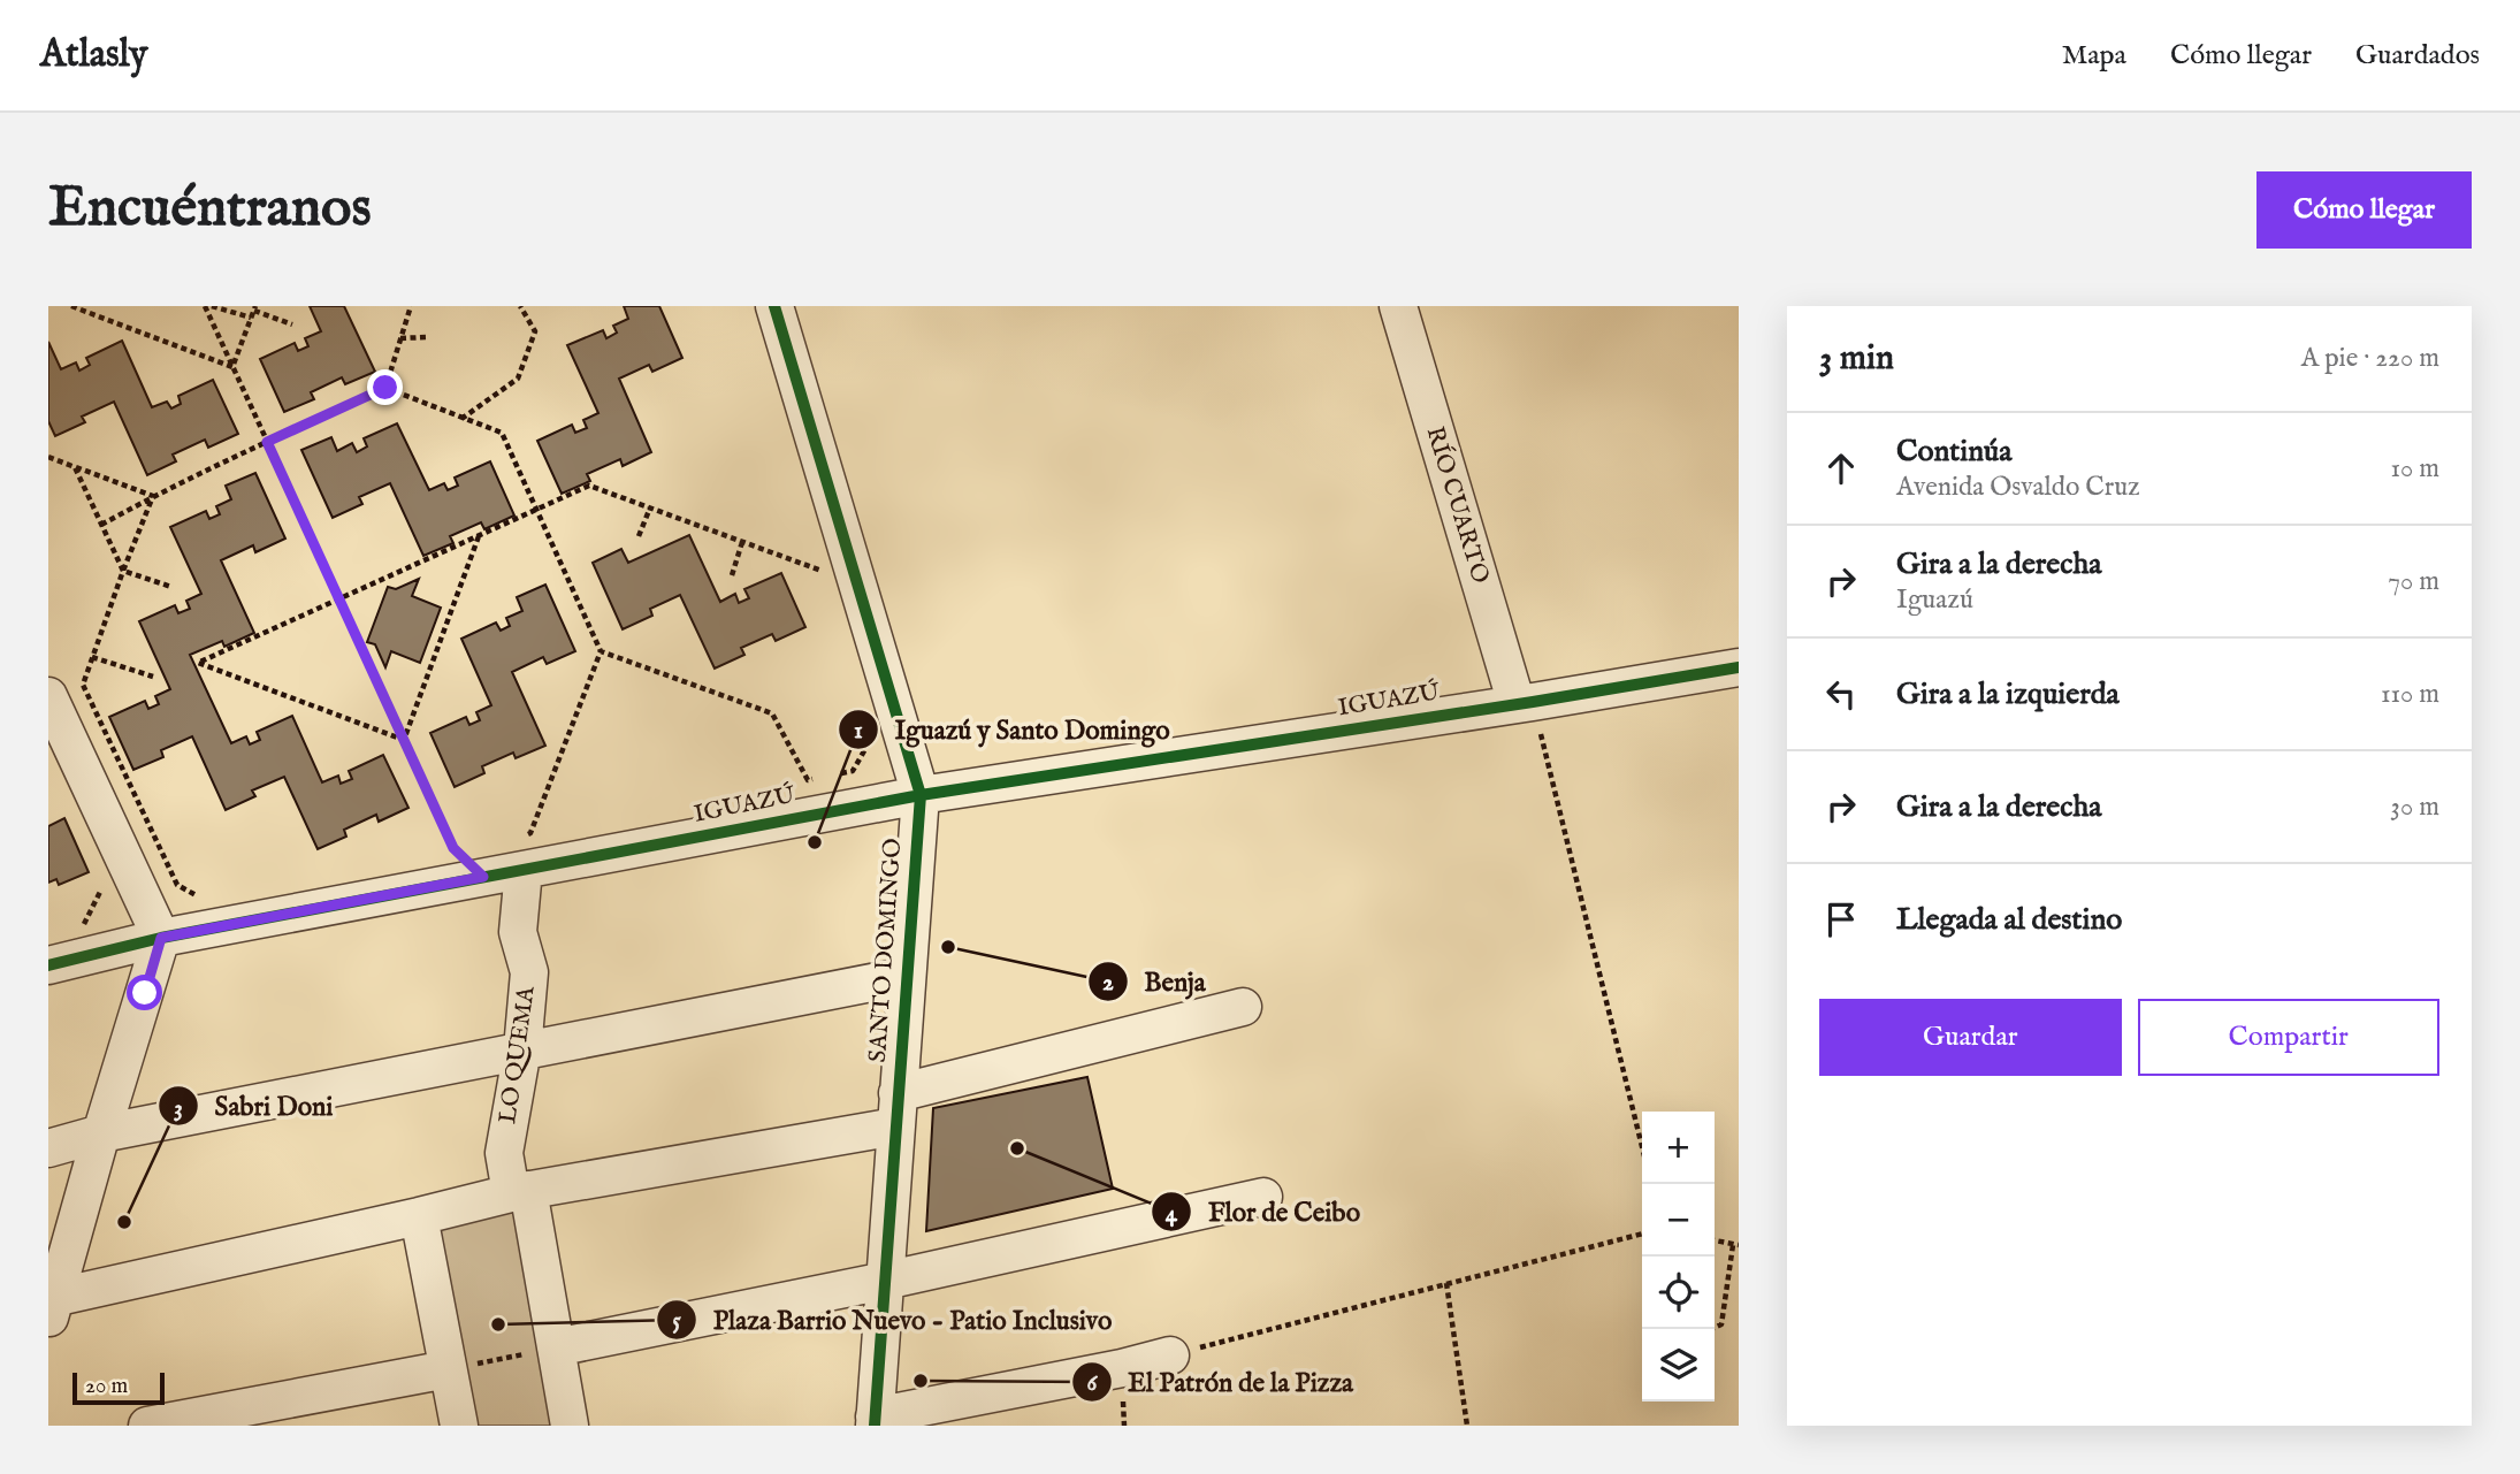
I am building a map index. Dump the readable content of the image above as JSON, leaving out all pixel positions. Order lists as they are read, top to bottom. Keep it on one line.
{"streets":{"street":["RÍO CUARTO","IGUAZÚ","SANTO DOMINGO","LO QUEMA"]},"crossings":[["RÍO CUARTO","IGUAZÚ"],["IGUAZÚ","SANTO DOMINGO"],["IGUAZÚ","LO QUEMA"]],"places":["Iguazú y Santo Domingo","Benja","Flor de Ceibo","Sabri Doni","Plaza Barrio Nuevo - Patio Inclusivo","El Patrón de la Pizza"],"scale_bar":"20 m","page":{"header":"Atlasly","nav":["Mapa","Cómo llegar","Guardados"],"buttons":["Cómo llegar",["Guardar","Compartir"]],"title":"Encuéntranos","heading":["3 min","A pie · 220 m"],"list":[["Continúa","Avenida Osvaldo Cruz","10 m"],["Gira a la derecha","Iguazú","70 m"],["Gira a la izquierda","110 m"],["Gira a la derecha","30 m"],"Llegada al destino"],"map_buttons":["+","−"],"scale":"20 m"}}
